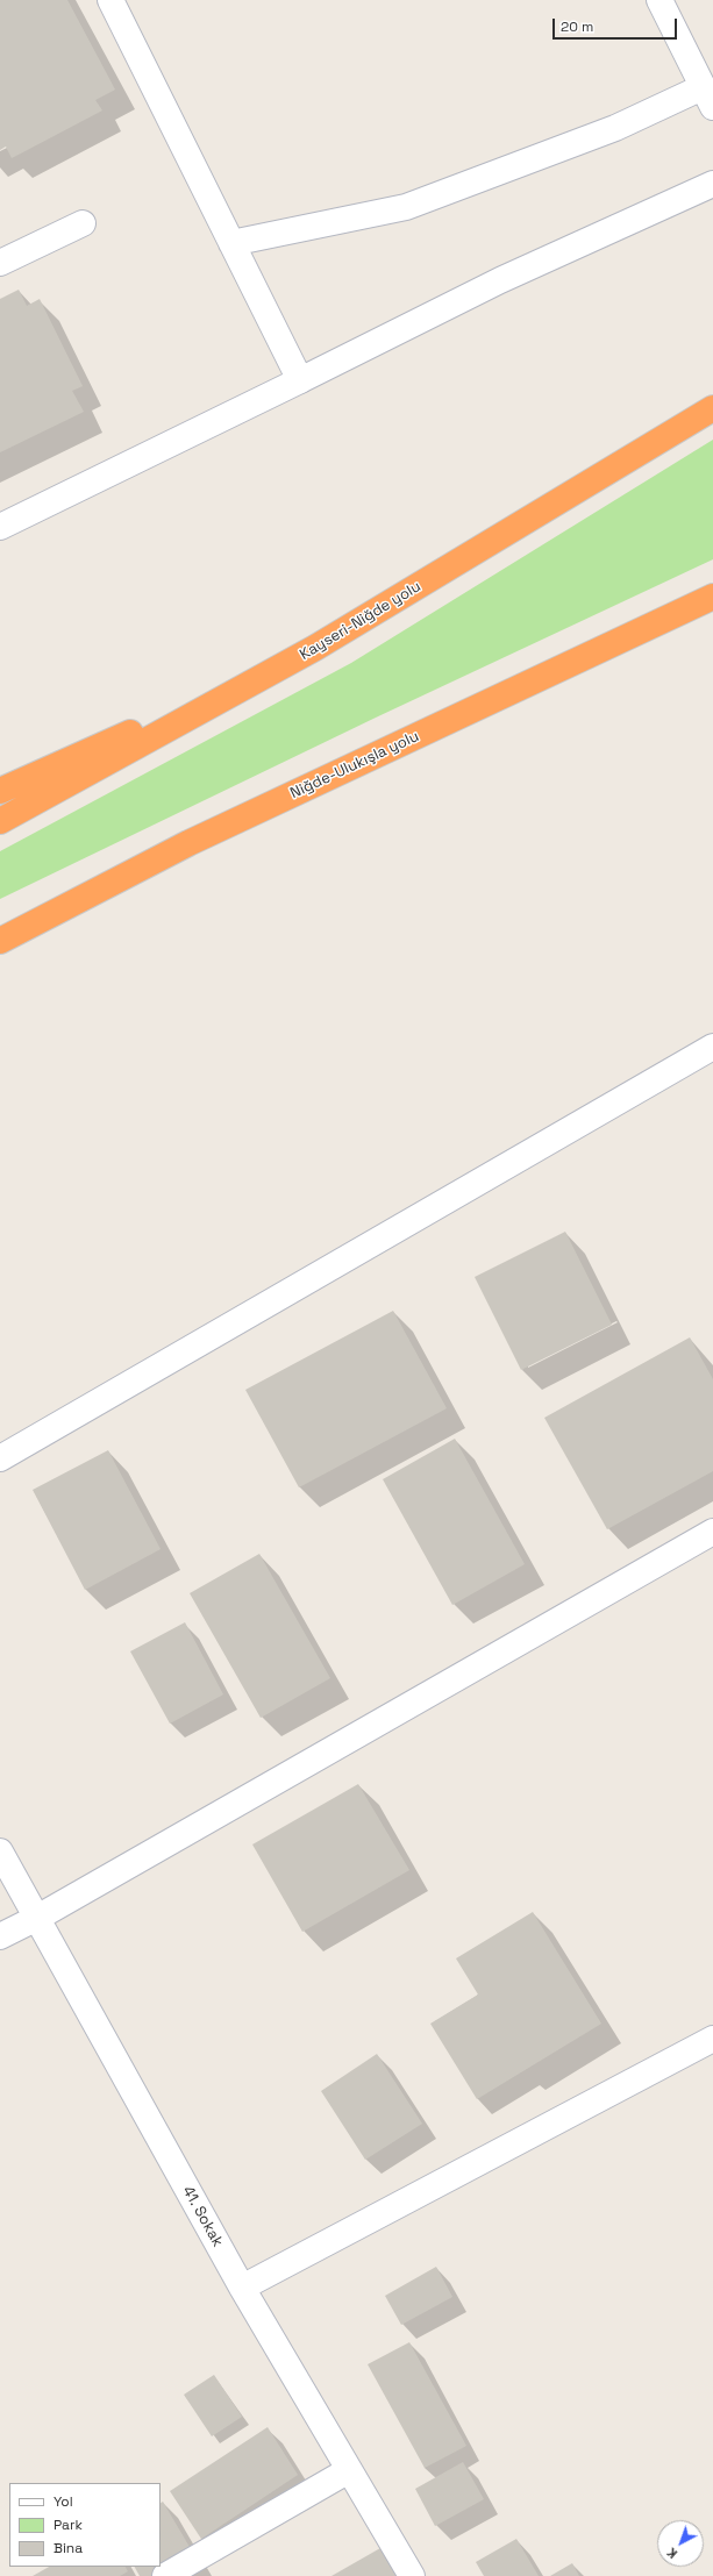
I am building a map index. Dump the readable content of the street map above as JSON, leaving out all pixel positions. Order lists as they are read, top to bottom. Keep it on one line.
{"streets":{"highway":["Kayseri-Niğde yolu","Niğde-Ulukışla yolu"],"street":["41. Sokak"]},"legend":["Yol","Park","Bina"],"scale_bar":"20 m","north":"bottom left"}
